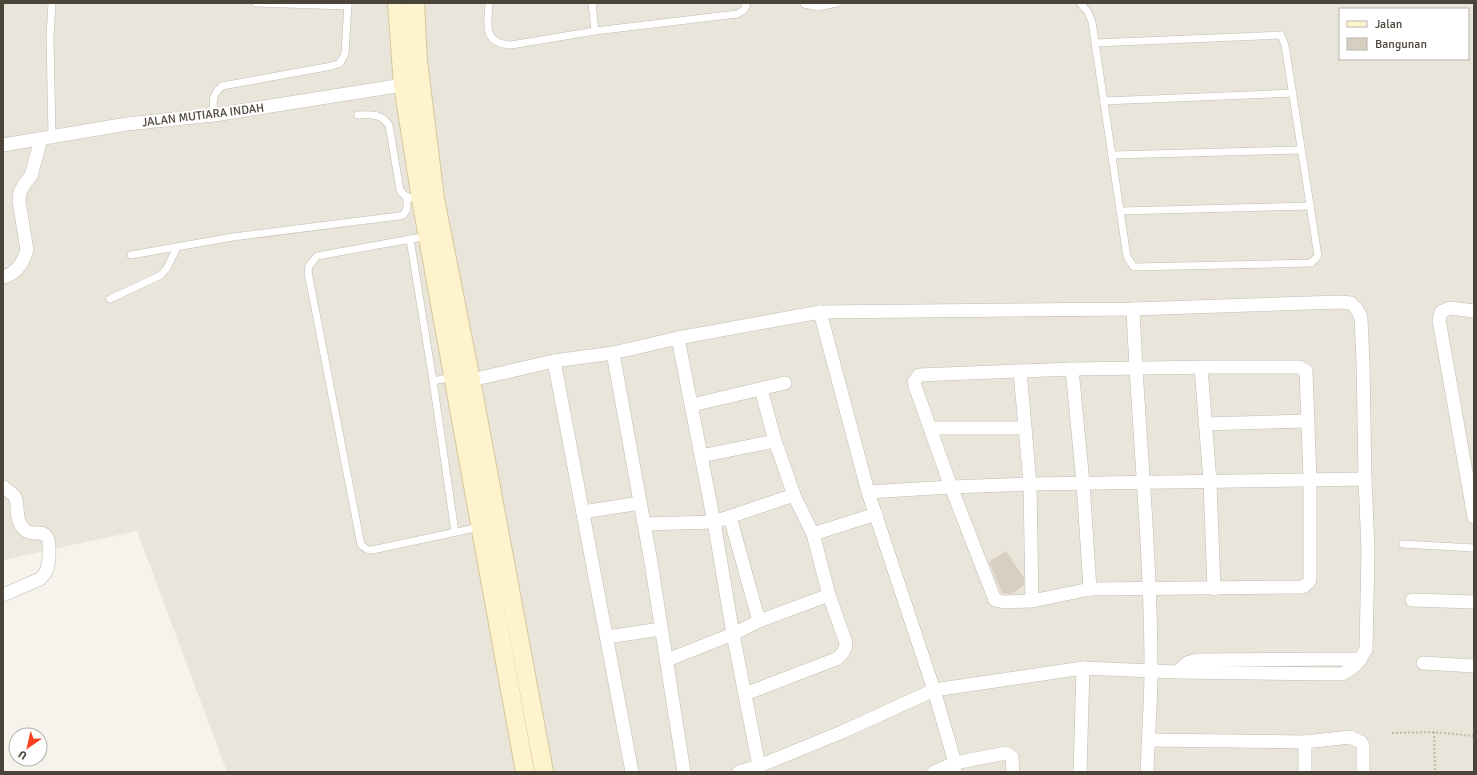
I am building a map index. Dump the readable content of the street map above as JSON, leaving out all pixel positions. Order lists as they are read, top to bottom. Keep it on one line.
{"streets":{"street":["JALAN MUTIARA INDAH"]},"legend":["Jalan","Bangunan"],"north":"bottom left"}
